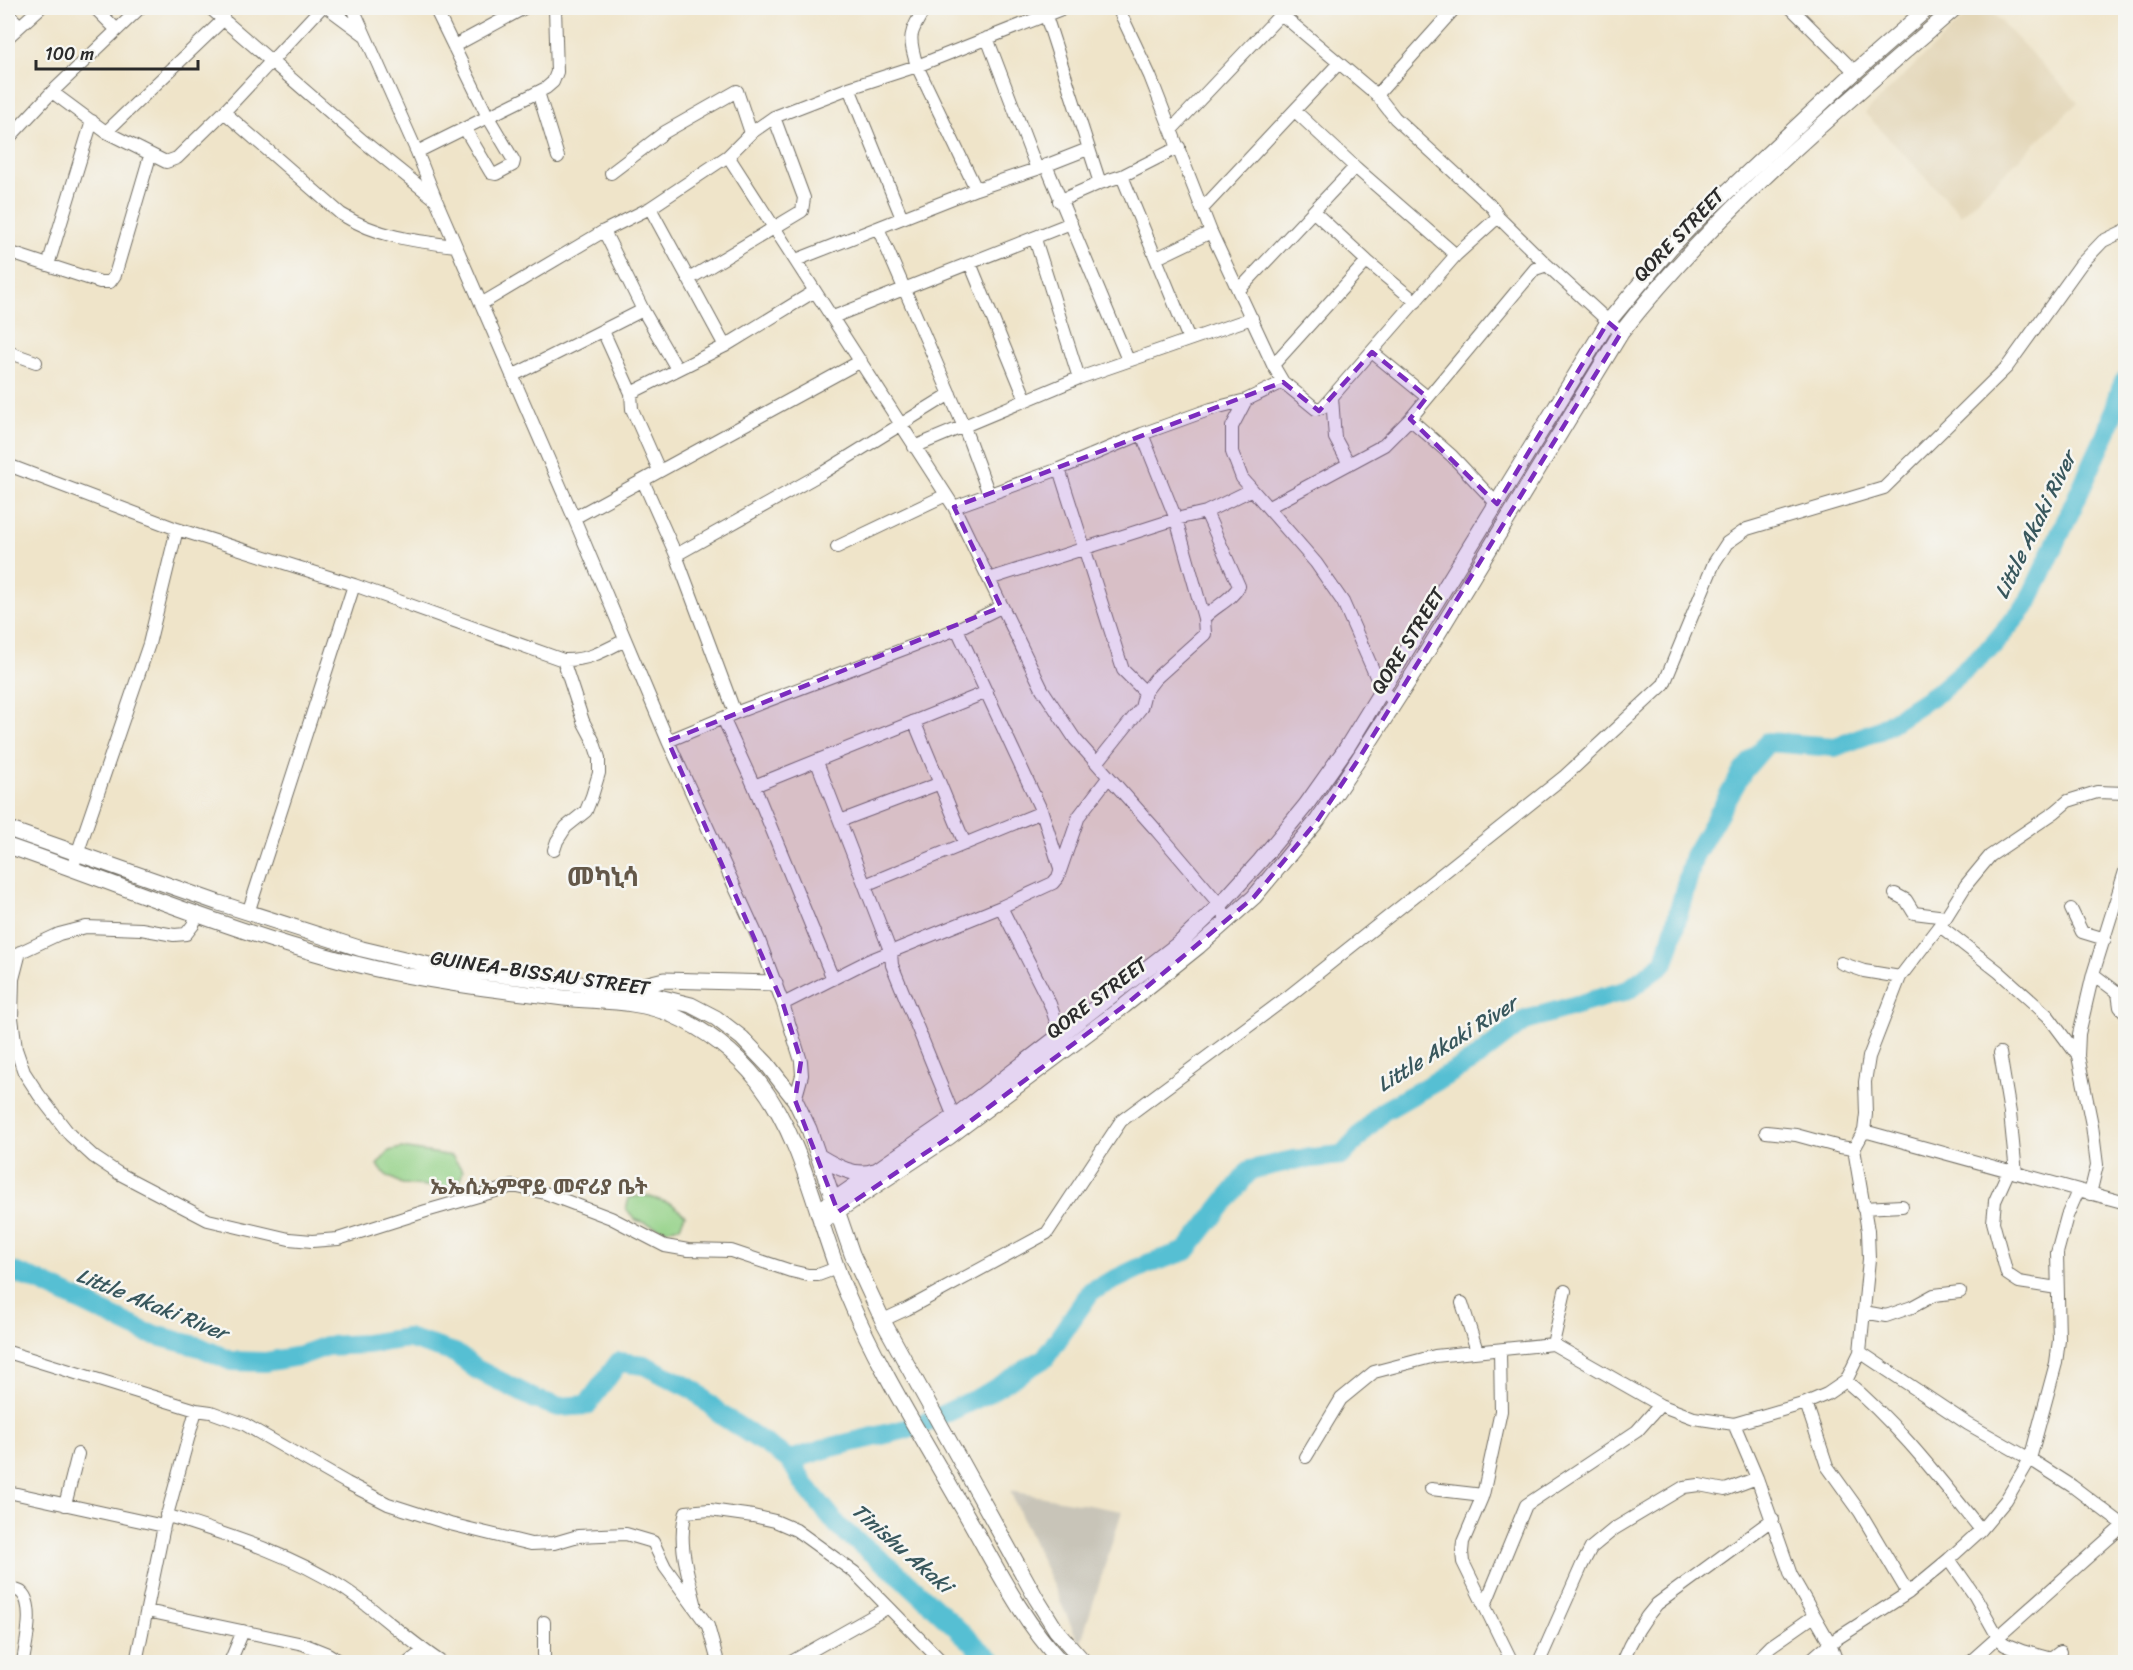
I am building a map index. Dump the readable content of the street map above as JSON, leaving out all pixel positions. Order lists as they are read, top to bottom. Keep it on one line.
{"streets":{"main road":["QORE STREET","GUINEA-BISSAU STREET"]},"crossings":[["QORE STREET","GUINEA-BISSAU STREET"]],"districts":["መካኒሳ","ኤኤሲኤምዋይ መኖሪያ ቤት"],"water":["Little Akaki River","Tinishu Akaki"],"scale_bar":"100 m"}
